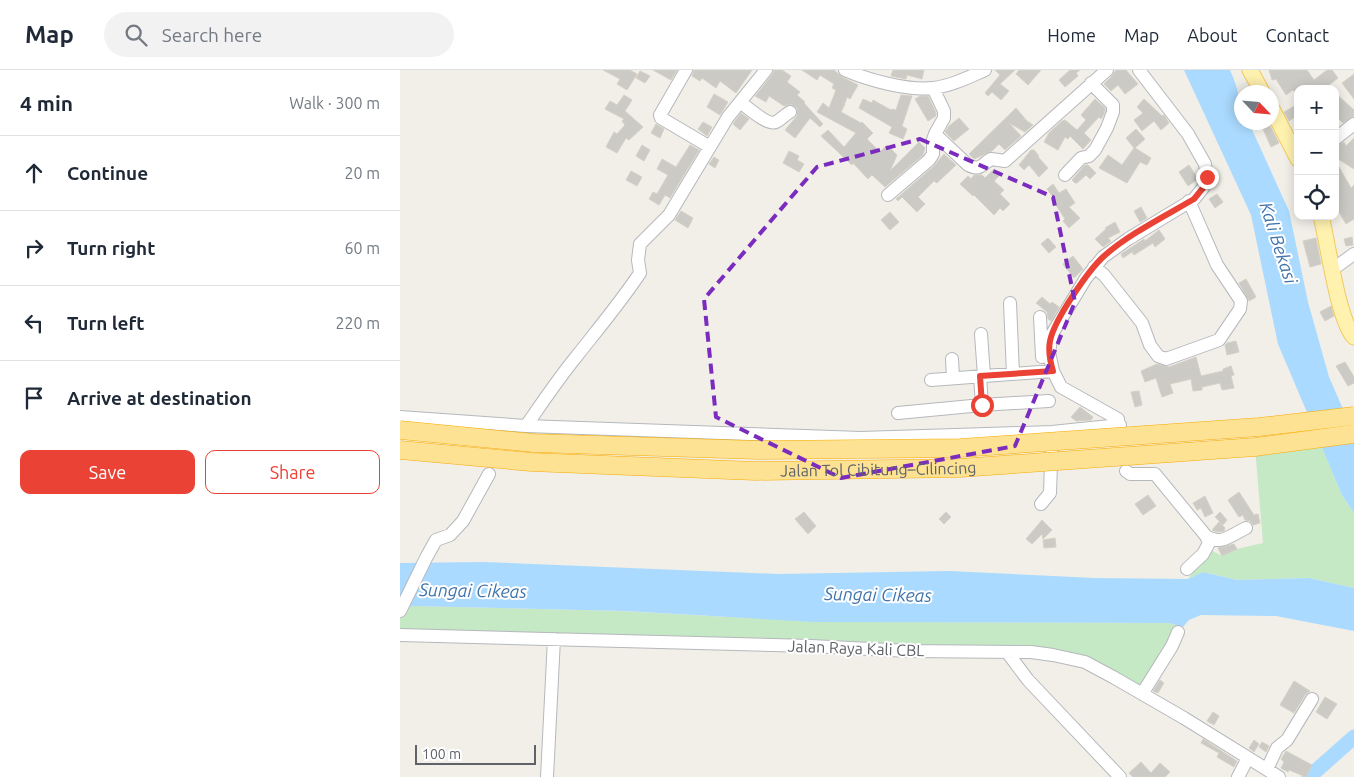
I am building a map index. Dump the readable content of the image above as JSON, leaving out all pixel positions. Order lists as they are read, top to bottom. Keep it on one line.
{"streets":{"highway":["Jalan Tol Cibitung–Cilincing"],"street":["Jalan Raya Kali CBL"]},"water":["Kali Bekasi","Sungai Cikeas"],"scale_bar":"100 m","north":"bottom right","page":{"header":"Map","search":"Search here","nav":["Home","Map","About","Contact"],"heading":["4 min","Walk · 300 m"],"map_buttons":["+","−"],"list":[["Continue","20 m"],["Turn right","60 m"],["Turn left","220 m"],"Arrive at destination"],"buttons":["Save","Share"],"scale":"100 m"}}
